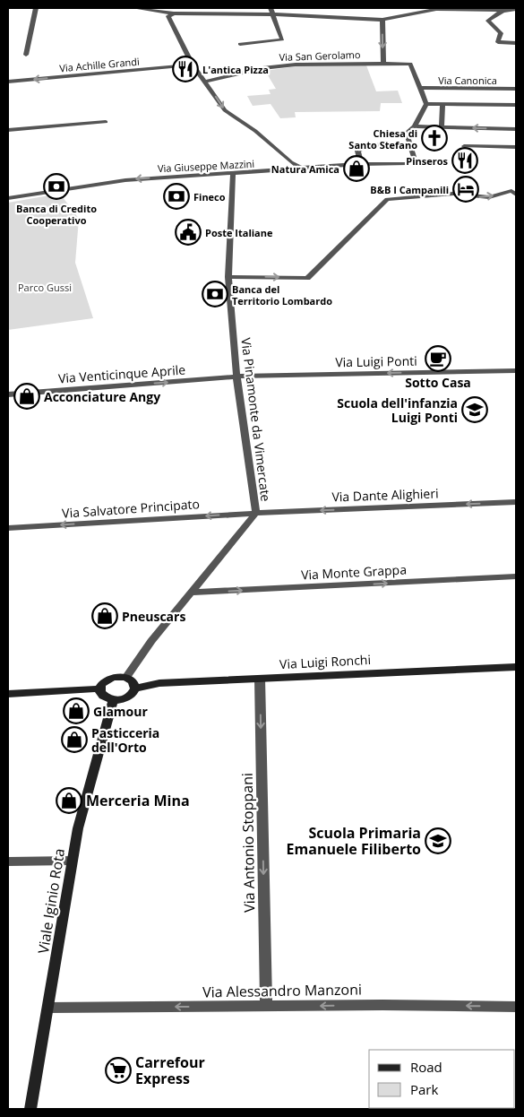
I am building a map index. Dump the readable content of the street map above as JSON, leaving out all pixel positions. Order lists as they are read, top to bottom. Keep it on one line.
{"streets":{"street":["Via San Gerolamo","Via Achille Grandi","Via Canonica","Via Giuseppe Mazzini","Via Luigi Ponti","Via Venticinque Aprile","Via Pinamonte da Vimercate","Via Dante Alighieri","Via Salvatore Principato","Via Monte Grappa","Via Luigi Ronchi","Via Antonio Stoppani","Viale Iginio Rota","Via Alessandro Manzoni"]},"crossings":[["Via San Gerolamo","Via Canonica"],["Via Giuseppe Mazzini","Via Pinamonte da Vimercate"],["Via Luigi Ponti","Via Venticinque Aprile"],["Via Luigi Ponti","Via Pinamonte da Vimercate"],["Via Venticinque Aprile","Via Pinamonte da Vimercate"],["Via Pinamonte da Vimercate","Via Dante Alighieri"],["Via Pinamonte da Vimercate","Via Salvatore Principato"],["Via Pinamonte da Vimercate","Via Monte Grappa"],["Via Pinamonte da Vimercate","Via Luigi Ronchi"],["Via Pinamonte da Vimercate","Viale Iginio Rota"],["Via Dante Alighieri","Via Salvatore Principato"],["Via Luigi Ronchi","Via Antonio Stoppani"],["Via Luigi Ronchi","Viale Iginio Rota"],["Via Antonio Stoppani","Via Alessandro Manzoni"],["Viale Iginio Rota","Via Alessandro Manzoni"]],"one_way":["Via Luigi Ponti","Via Venticinque Aprile","Via Dante Alighieri","Via Salvatore Principato","Via Monte Grappa","Via Antonio Stoppani","Via Alessandro Manzoni"],"parks":["Parco Gussi"],"places":{"restaurant":["L'antica Pizza","Pinseros"],"church":["Chiesa di Santo Stefano"],"shop":["Natura Amica","Acconciature Angy","Pneuscars","Glamour","Pasticceria dell'Orto","Merceria Mina"],"bank":["Banca di Credito Cooperativo","Fineco","Banca del Territorio Lombardo"],"hotel":["B&B I Campanili"],"public building":["Poste Italiane"],"cafe":["Sotto Casa"],"school or university":["Scuola dell'infanzia Luigi Ponti","Scuola Primaria Emanuele Filiberto"],"supermarket":["Carrefour Express"]},"legend":["Road","Park"]}
